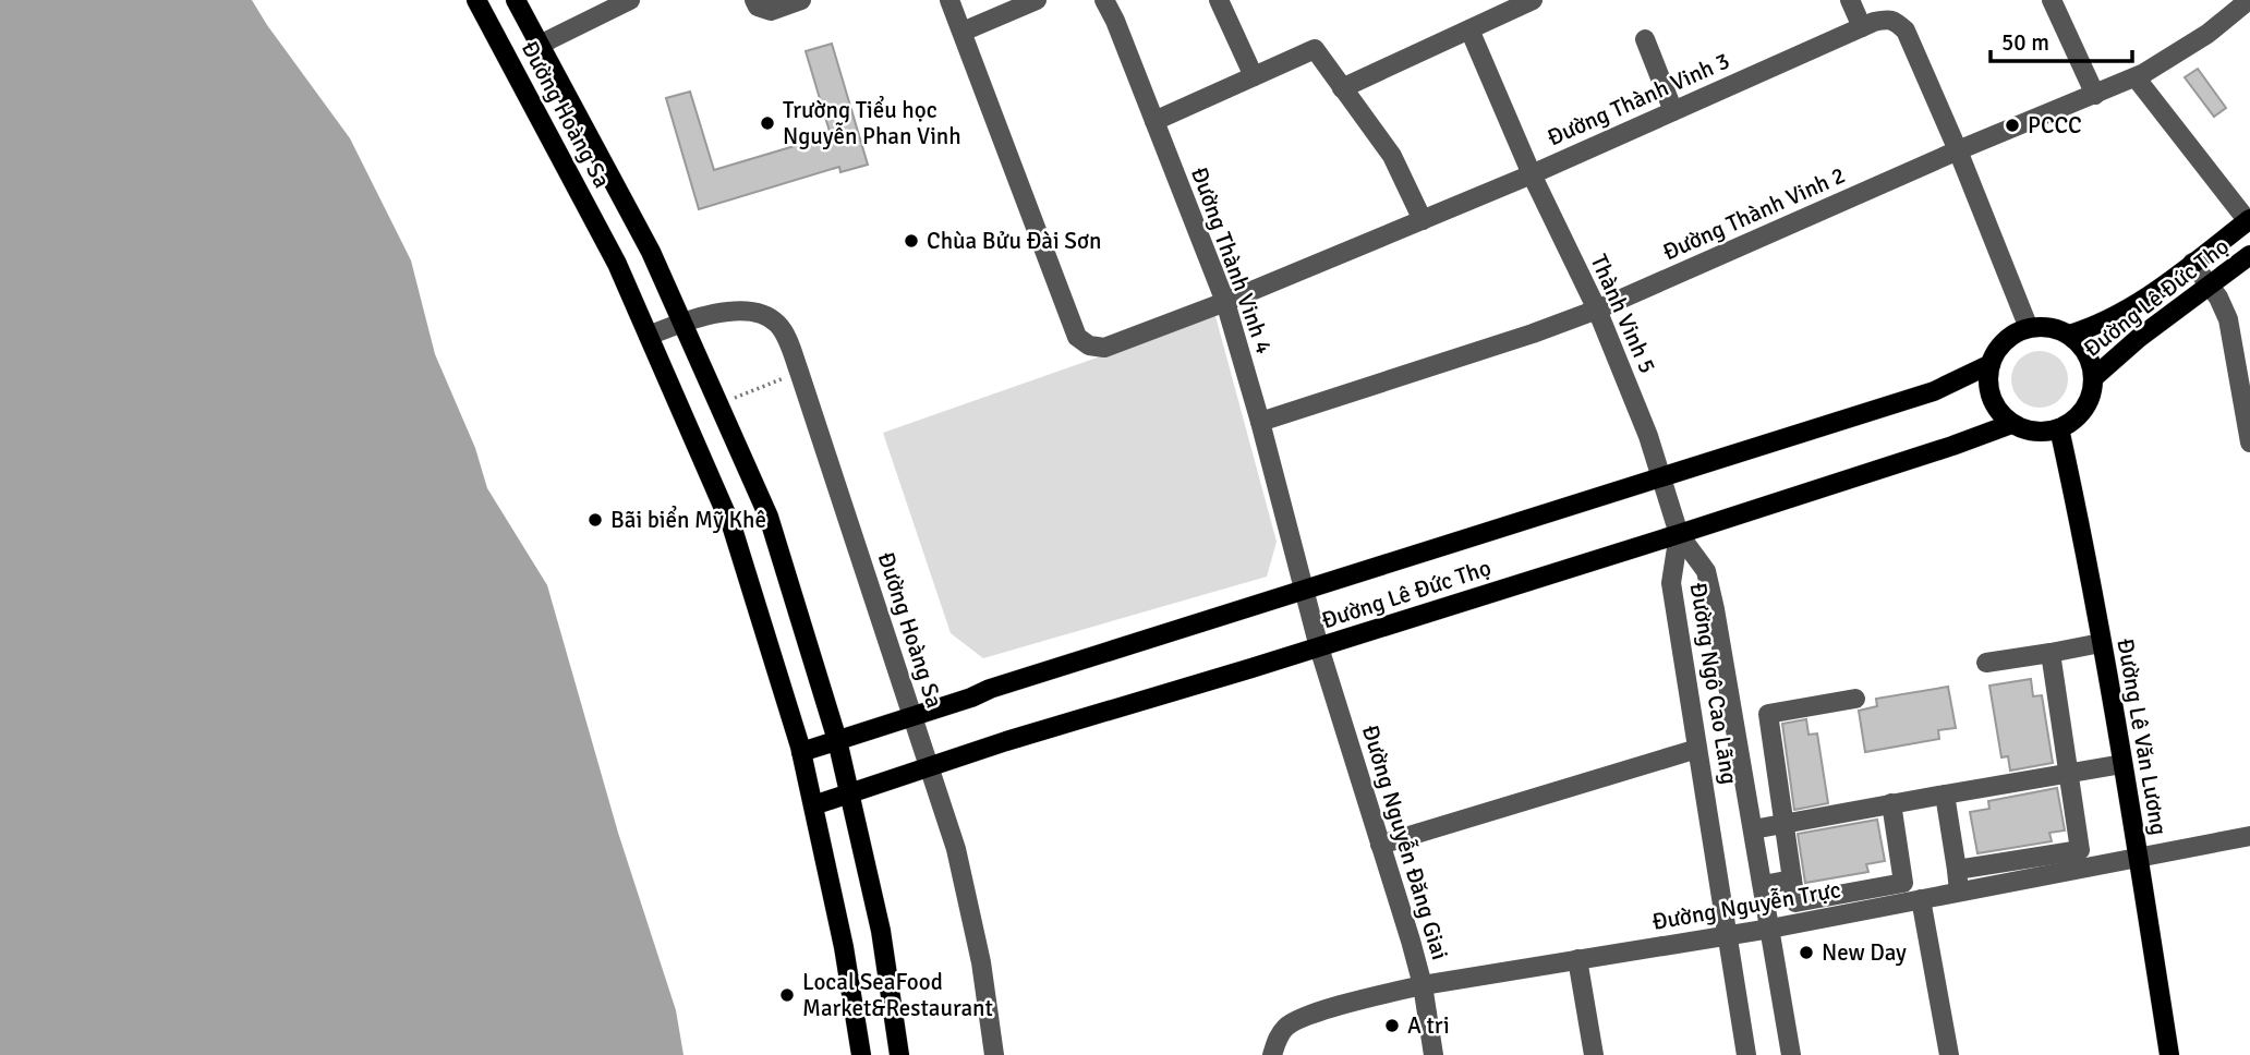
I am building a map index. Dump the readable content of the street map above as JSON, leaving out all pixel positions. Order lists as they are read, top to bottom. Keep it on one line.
{"streets":{"main road":["Đường Hoàng Sa","Đường Lê Đức Thọ","Đường Lê Văn Lương"],"street":["Đường Thành Vinh 3","Đường Thành Vinh 2","Đường Thành Vinh 4","Thành Vinh 5","Đường Ngô Cao Lãng","Đường Nguyễn Đăng Giai","Đường Nguyễn Trực"]},"crossings":[["Đường Thành Vinh 3","Đường Thành Vinh 2"],["Đường Thành Vinh 3","Đường Thành Vinh 4"],["Đường Thành Vinh 3","Đường Lê Đức Thọ"],["Đường Thành Vinh 3","Thành Vinh 5"],["Đường Thành Vinh 3","Đường Lê Văn Lương"],["Đường Hoàng Sa","Đường Lê Đức Thọ"],["Đường Thành Vinh 2","Đường Thành Vinh 4"],["Đường Thành Vinh 2","Thành Vinh 5"],["Đường Thành Vinh 4","Đường Lê Đức Thọ"],["Đường Thành Vinh 4","Đường Nguyễn Đăng Giai"],["Đường Lê Đức Thọ","Thành Vinh 5"],["Đường Lê Đức Thọ","Đường Ngô Cao Lãng"],["Đường Lê Đức Thọ","Đường Lê Văn Lương"],["Đường Lê Đức Thọ","Đường Nguyễn Đăng Giai"],["Thành Vinh 5","Đường Ngô Cao Lãng"],["Đường Ngô Cao Lãng","Đường Nguyễn Trực"],["Đường Lê Văn Lương","Đường Nguyễn Trực"],["Đường Nguyễn Đăng Giai","Đường Nguyễn Trực"]],"places":["Trường Tiểu học Nguyễn Phan Vinh","PCCC","Chùa Bửu Đài Sơn","Bãi biển Mỹ Khê","New Day","Local SeaFood Market&Restaurant","A tri"],"scale_bar":"50 m"}
